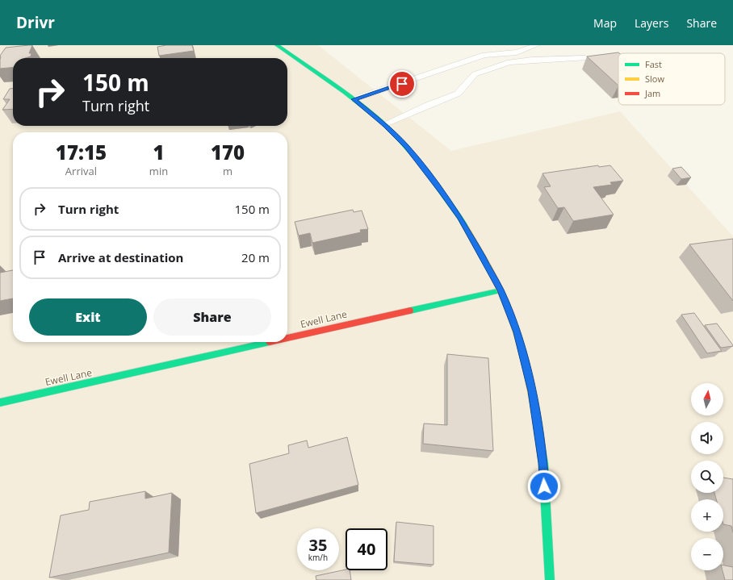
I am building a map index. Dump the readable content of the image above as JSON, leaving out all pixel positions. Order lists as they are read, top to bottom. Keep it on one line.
{"streets":{"street":["Ewell Lane"]},"legend":["Fast","Slow","Jam"],"north":"top","page":{"header":"Drivr","nav":["Map","Layers","Share"],"turn":["150 m","Turn right"],"eta":["17:15","Arrival","1","min","170","m"],"list":[{"name":"Turn right","value":"150 m"},{"name":"Arrive at destination","value":"20 m"}],"buttons":["Exit","Share"],"map_buttons":["+","−"],"speed":"35 km/h","limit":"40"}}
